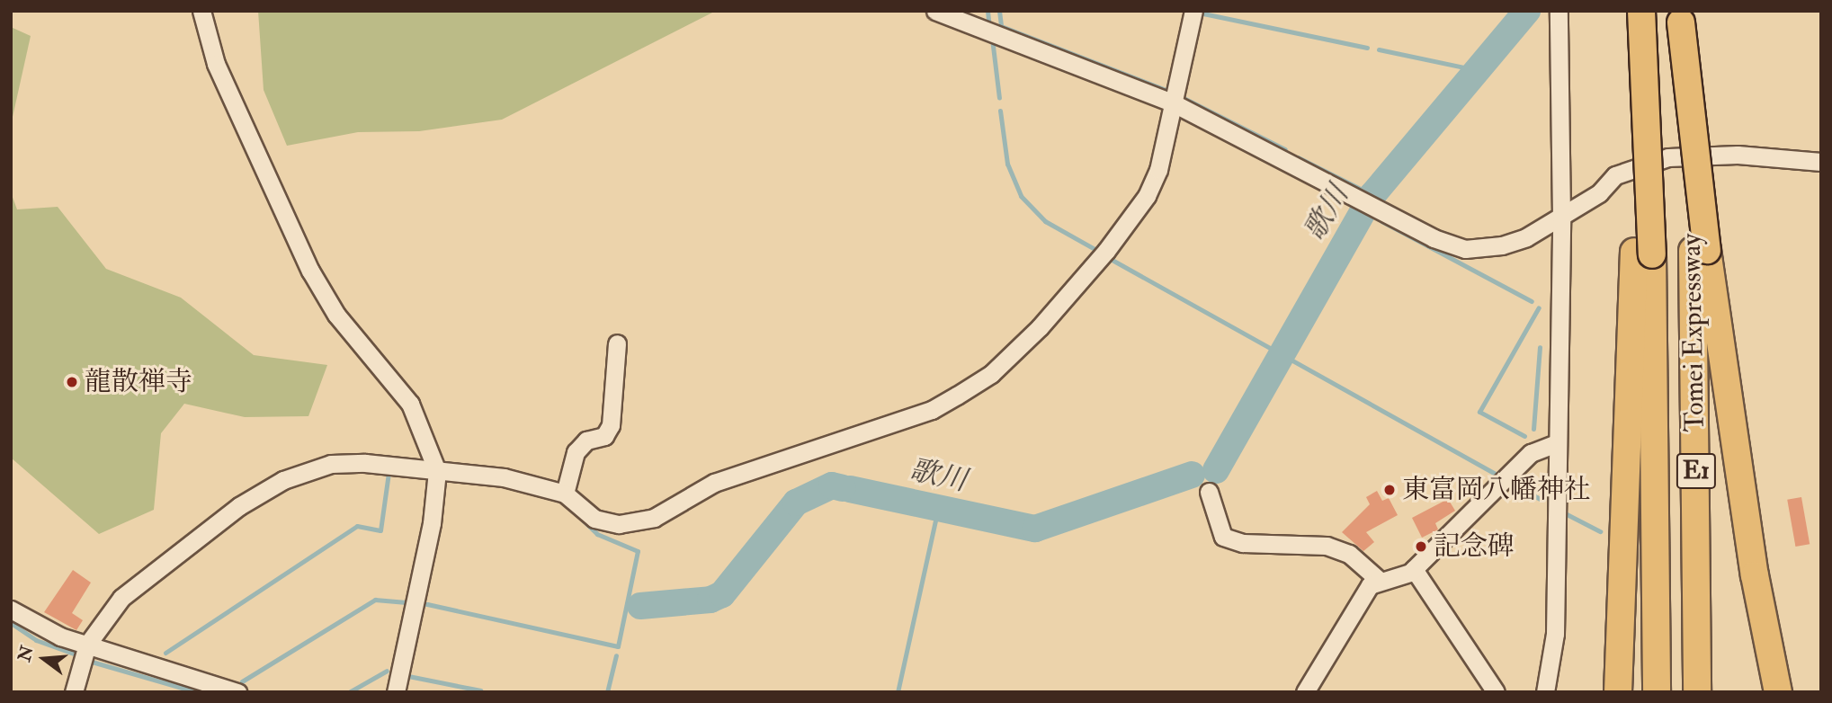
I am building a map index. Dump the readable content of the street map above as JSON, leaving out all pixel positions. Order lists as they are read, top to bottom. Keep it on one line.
{"streets":{"highway":["Tomei Expressway","E1"]},"water":["歌川"],"places":["龍散禅寺","東富岡八幡神社","記念碑"],"north":"left"}
